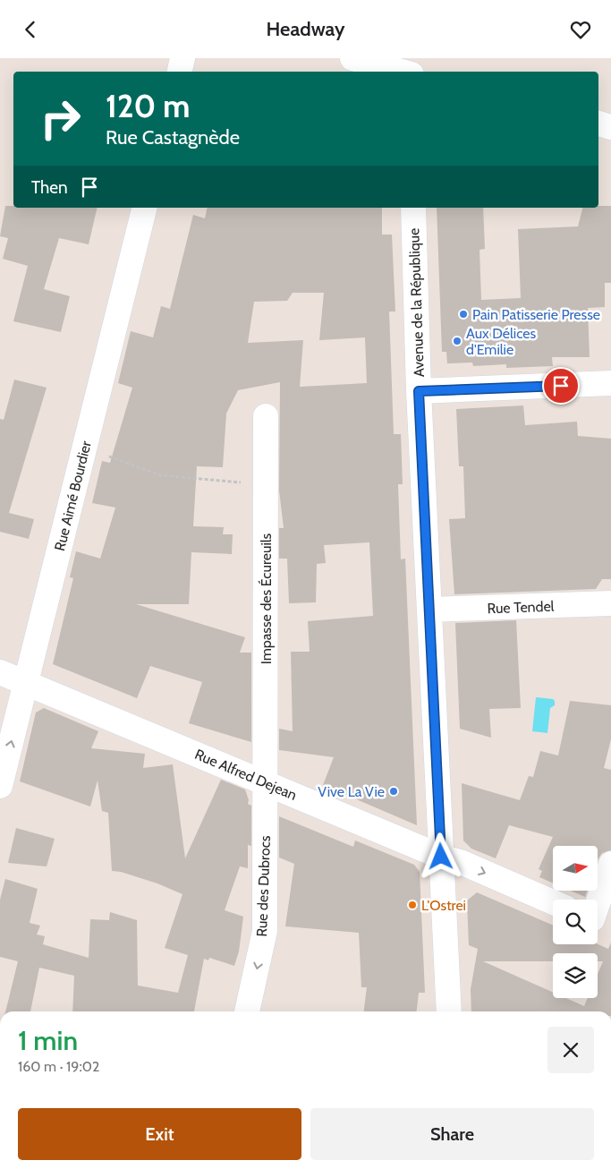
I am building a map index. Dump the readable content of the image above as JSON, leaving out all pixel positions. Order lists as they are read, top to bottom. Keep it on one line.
{"streets":{"street":["Avenue de la République","Rue Aimé Bourdier","Impasse des Écureuils","Rue Tendel","Rue Alfred Dejean","Rue des Dubrocs"]},"crossings":[["Avenue de la République","Rue Tendel"],["Avenue de la République","Rue Alfred Dejean"],["Rue Aimé Bourdier","Rue Alfred Dejean"],["Impasse des Écureuils","Rue Alfred Dejean"],["Impasse des Écureuils","Rue des Dubrocs"],["Rue Alfred Dejean","Rue des Dubrocs"]],"one_way":["Rue des Dubrocs"],"places":["Pain Patisserie Presse","Aux Délices d'Emilie","Vive La Vie","L'Ostrei"],"north":"right","page":{"header":"Headway","turn":["120 m","Rue Castagnède"],"then":"Then","heading":["1 min","160 m · 19:02"],"buttons":["Exit","Share"]}}
